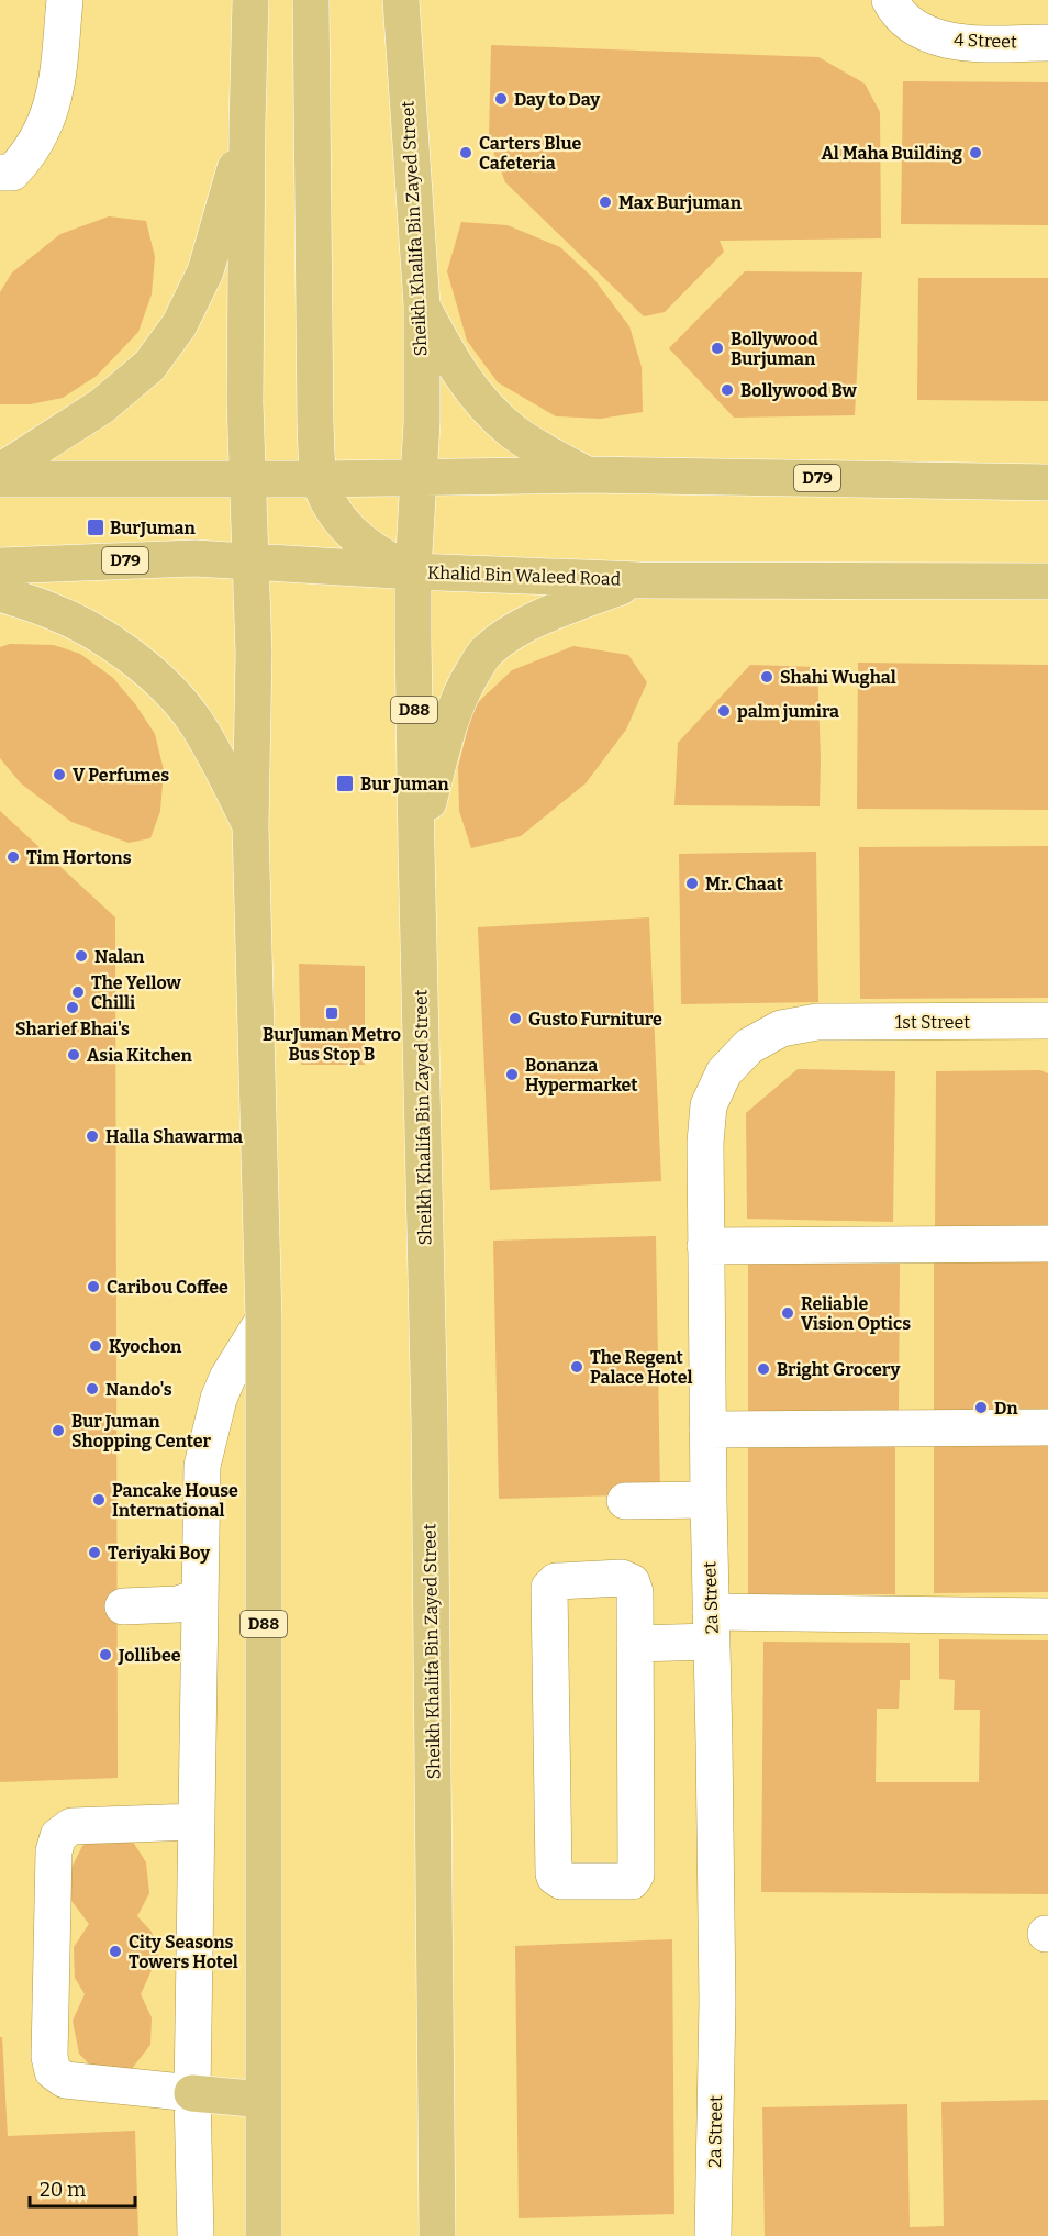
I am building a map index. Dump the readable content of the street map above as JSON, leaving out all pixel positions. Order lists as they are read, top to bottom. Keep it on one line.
{"streets":{"main road":["Sheikh Khalifa Bin Zayed Street","D79","Khalid Bin Waleed Road","D88"],"street":["4 Street","1st Street","2a Street"]},"crossings":[["Sheikh Khalifa Bin Zayed Street","D79"],["Sheikh Khalifa Bin Zayed Street","Khalid Bin Waleed Road"],["D79","D88"],["Khalid Bin Waleed Road","D88"],["1st Street","2a Street"]],"places":{"other":["Day to Day","Carters Blue Cafeteria","Al Maha Building","Max Burjuman","Bollywood Burjuman","Bollywood Bw","Shahi Wughal","palm jumira","V Perfumes","Tim Hortons","Mr. Chaat","Nalan","The Yellow Chilli","Sharief Bhai's","Gusto Furniture","Asia Kitchen","Bonanza Hypermarket","Halla Shawarma","Caribou Coffee","Reliable Vision Optics","Kyochon","The Regent Palace Hotel","Bright Grocery","Nando's","Dn","Bur Juman Shopping Center","Pancake House International","Teriyaki Boy","Jollibee","City Seasons Towers Hotel"],"transit":["BurJuman","Bur Juman","BurJuman Metro Bus Stop B"]},"scale_bar":"20 m"}
